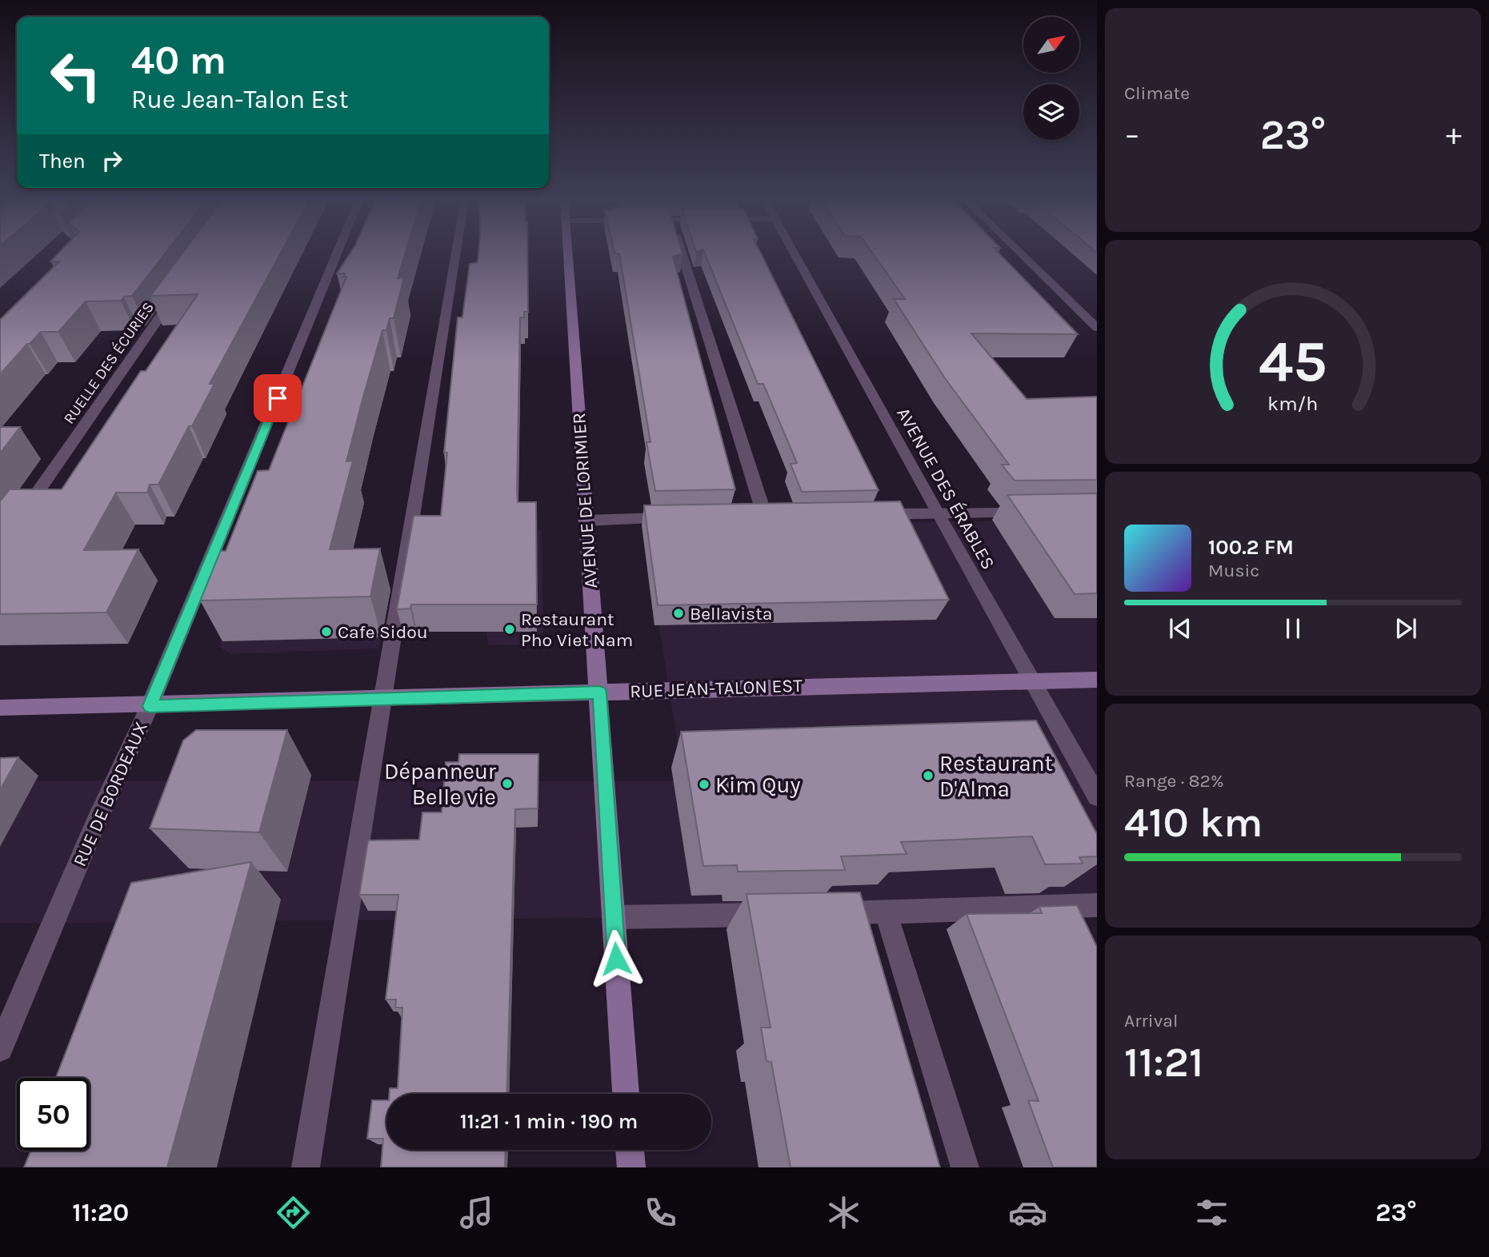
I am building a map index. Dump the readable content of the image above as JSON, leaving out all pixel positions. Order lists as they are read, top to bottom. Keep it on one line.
{"streets":{"main road":["AVENUE DE LORIMIER","RUE JEAN-TALON EST"],"street":["RUELLE DES ÉCURIES","AVENUE DES ÉRABLES","RUE DE BORDEAUX"]},"crossings":[["AVENUE DES ÉRABLES","RUE JEAN-TALON EST"],["AVENUE DE LORIMIER","RUE JEAN-TALON EST"],["RUE JEAN-TALON EST","RUE DE BORDEAUX"]],"places":["Bellavista","Restaurant Pho Viet Nam","Cafe Sidou","Restaurant D'Alma","Dépanneur Belle vie","Kim Quy"],"north":"top right","page":{"tile":["Climate",["Range · 82%","410 km"],["Arrival","11:21"]],"turn":["40 m","Rue Jean-Talon Est"],"heat":["−","23°","+"],"then":"Then","song":["100.2 FM","Music"],"limit":"50","trip":"11:21 · 1 min · 190 m","tabs":["11:20","23°"],"gauge":["45","km/h"]}}
